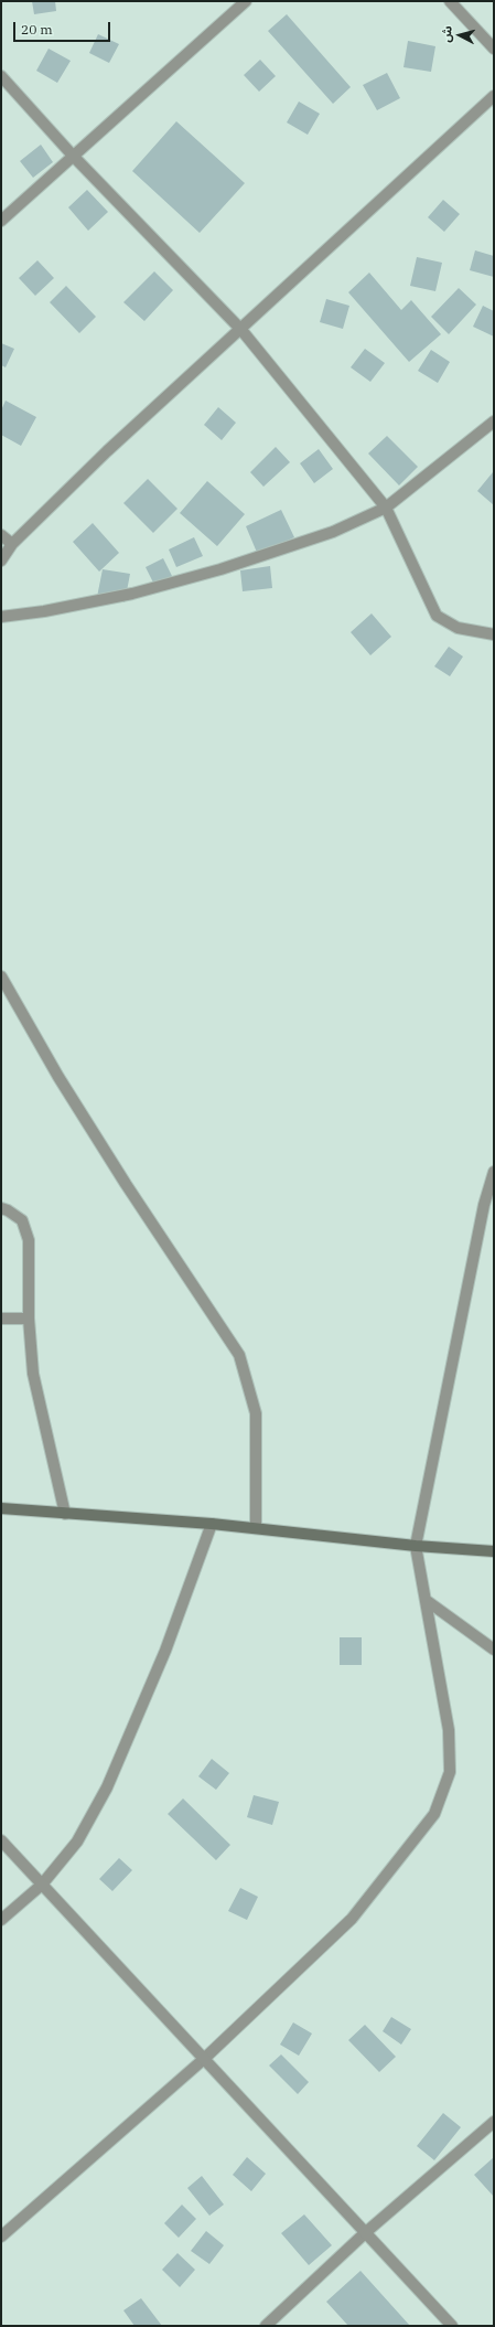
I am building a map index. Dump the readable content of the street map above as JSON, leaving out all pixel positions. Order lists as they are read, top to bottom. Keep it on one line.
{"scale_bar":"20 m","north":"left"}
